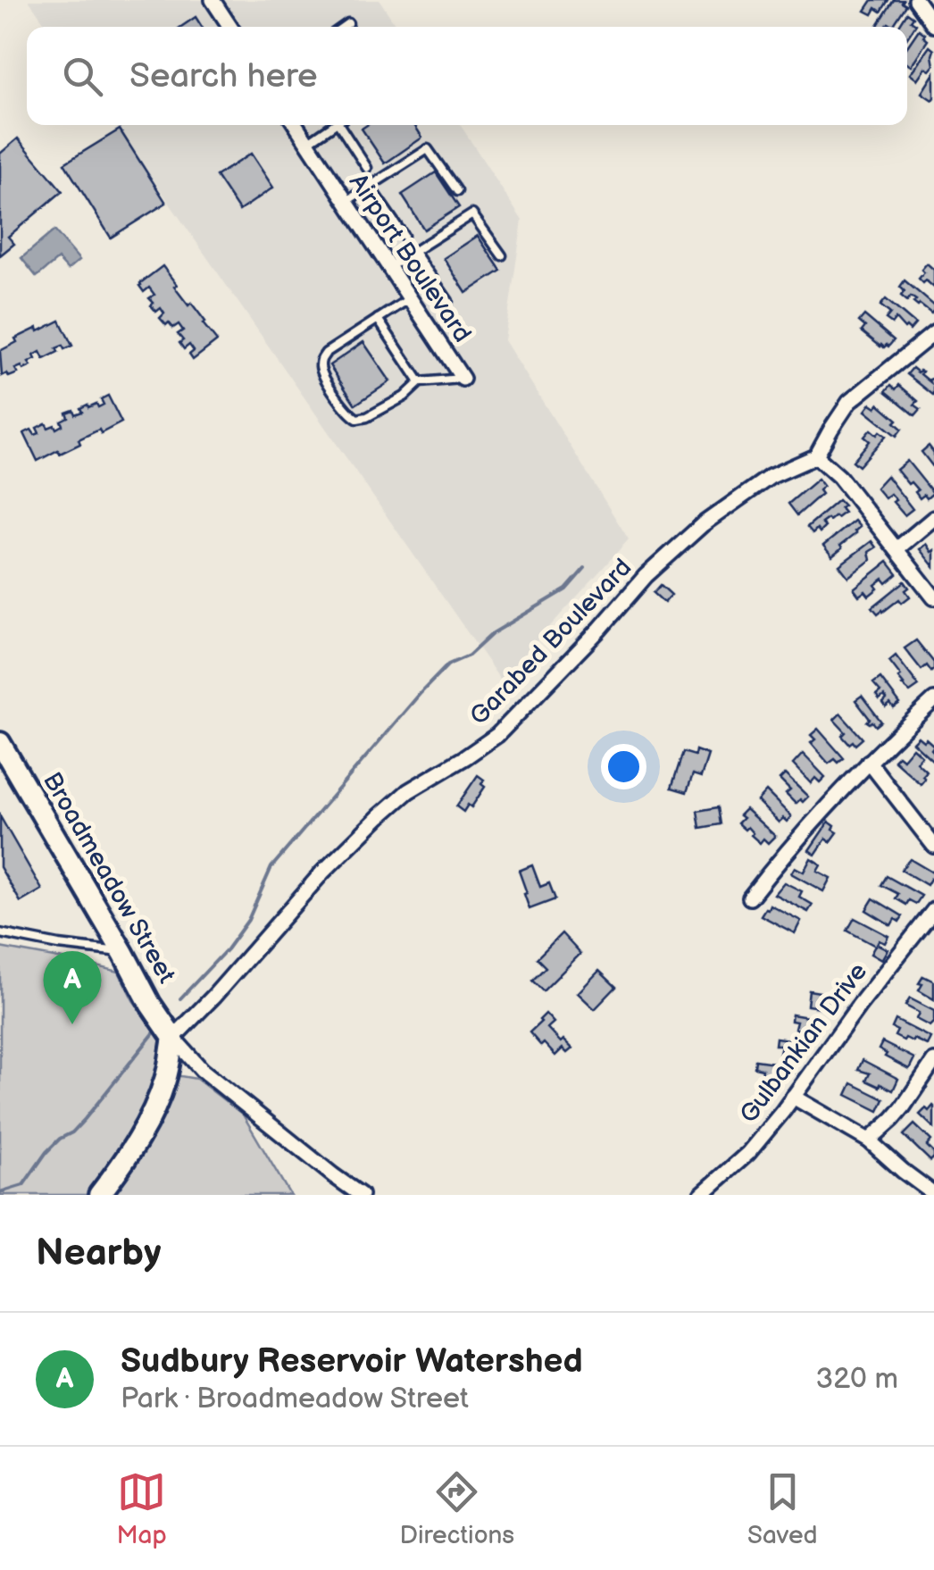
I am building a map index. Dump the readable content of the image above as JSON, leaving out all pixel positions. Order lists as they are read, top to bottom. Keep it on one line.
{"streets":{"street":["Airport Boulevard","Garabed Boulevard","Broadmeadow Street","Gulbankian Drive"]},"crossings":[["Garabed Boulevard","Broadmeadow Street"]],"page":{"search":"Search here","pins":"A","heading":"Nearby","list":[{"mark":"A","name":"Sudbury Reservoir Watershed","note":"Park · Broadmeadow Street","value":"320 m"}],"nav":["Map","Directions","Saved"]}}
